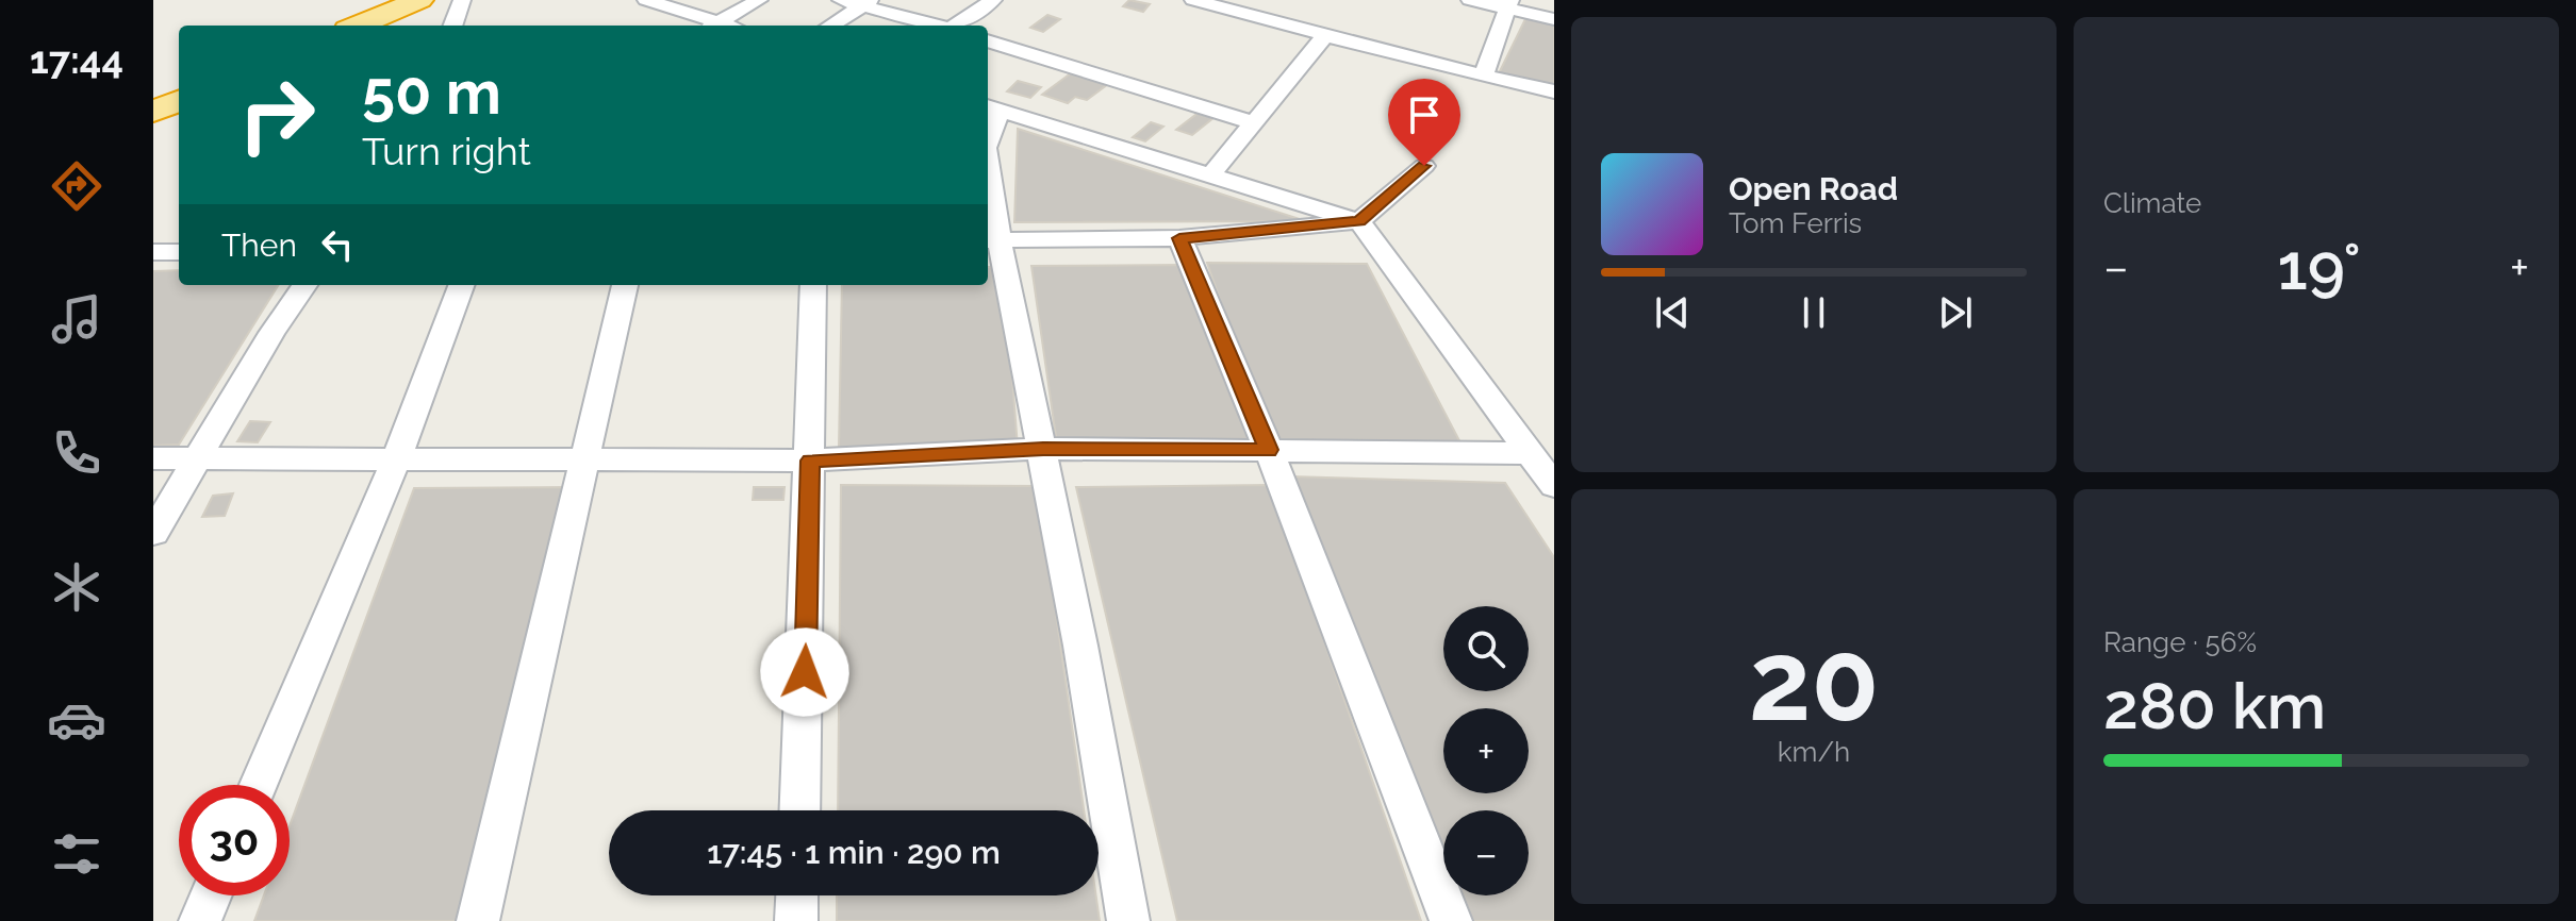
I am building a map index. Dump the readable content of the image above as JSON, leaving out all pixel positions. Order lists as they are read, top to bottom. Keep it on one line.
{"page":{"tabs":"17:44","tile":["Climate",["20","km/h"],["Range · 56%","280 km"]],"turn":["50 m","Turn right"],"song":["Open Road","Tom Ferris"],"then":"Then","heat":["−","19°","+"],"map_buttons":["+","−"],"limit":"30","trip":"17:45 · 1 min · 290 m"}}
